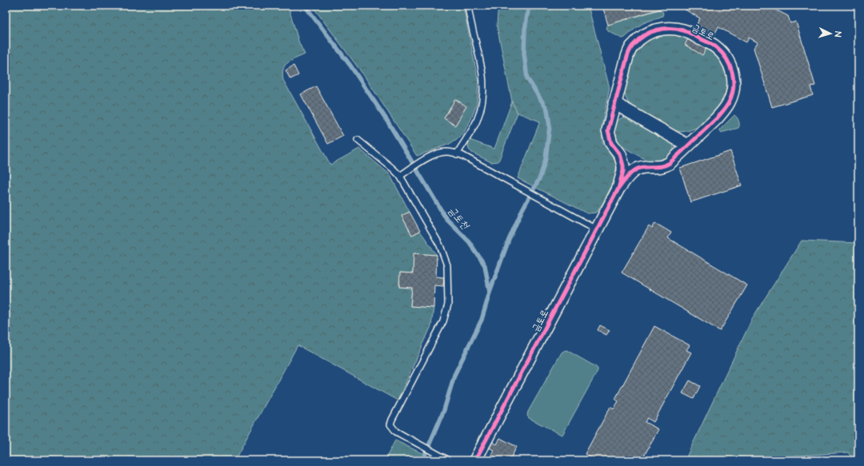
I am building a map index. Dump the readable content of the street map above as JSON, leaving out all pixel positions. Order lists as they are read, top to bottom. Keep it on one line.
{"streets":{"street":["금토로"]},"water":["금토천"],"north":"right"}
